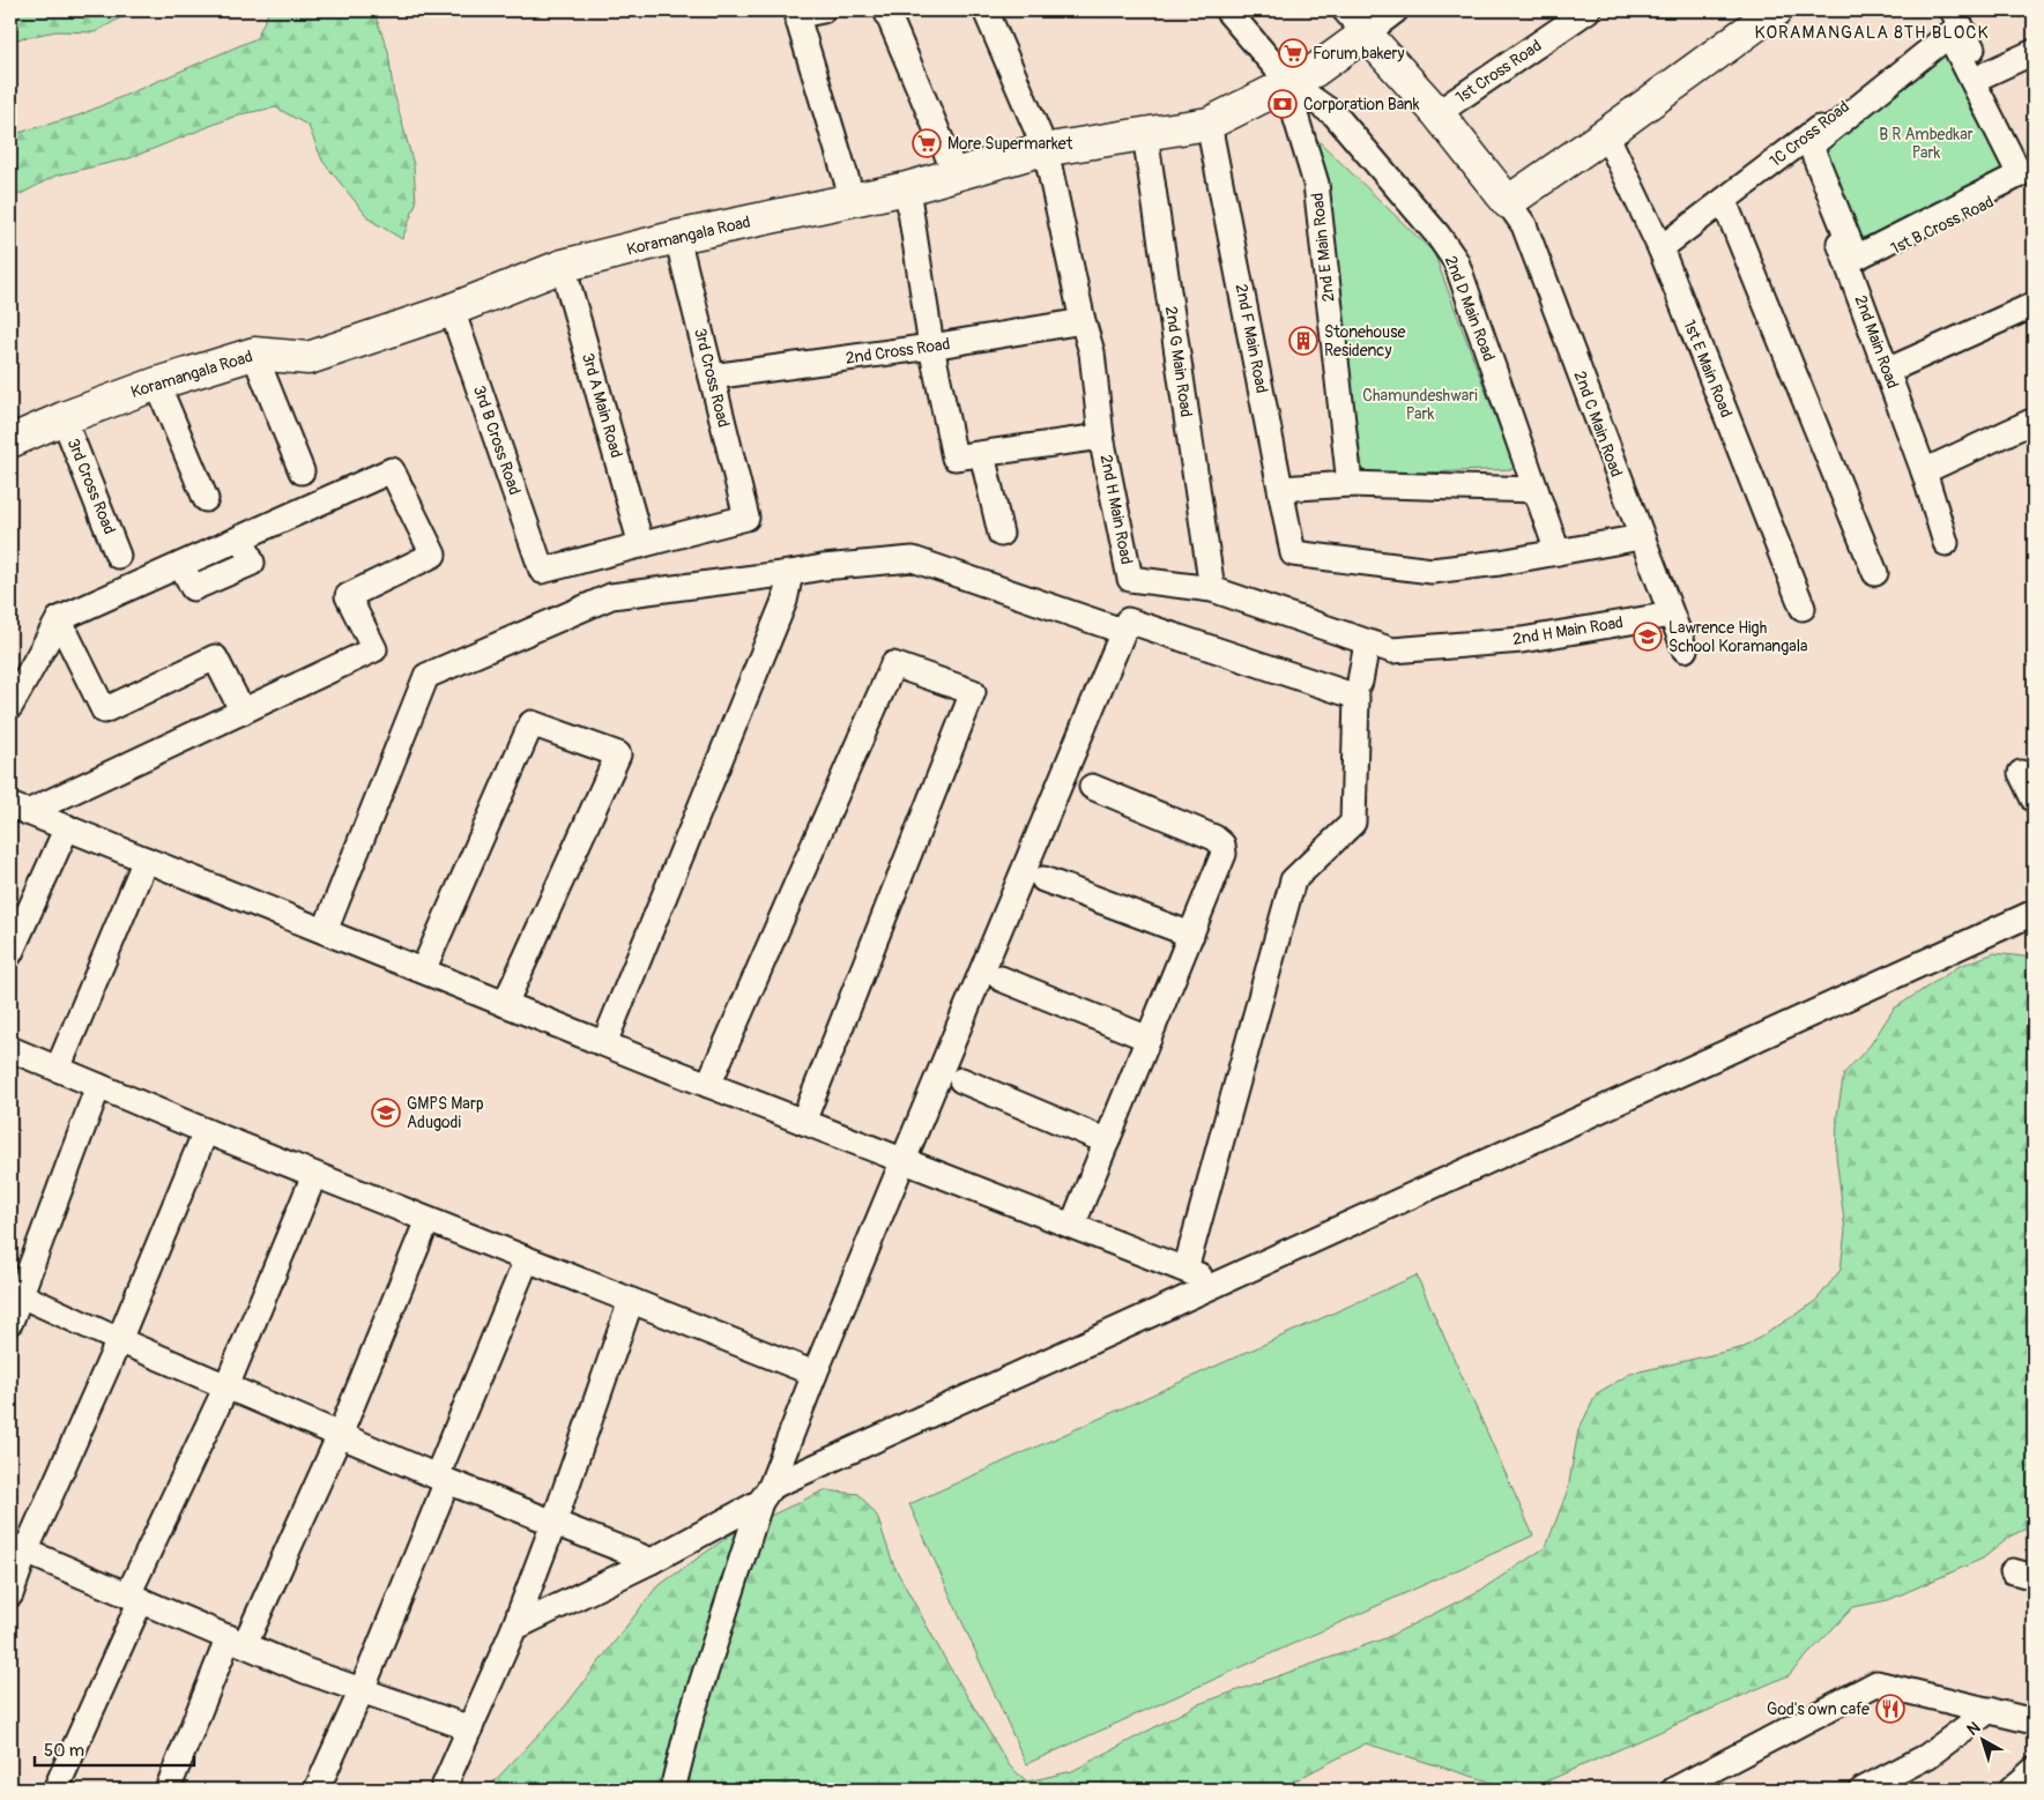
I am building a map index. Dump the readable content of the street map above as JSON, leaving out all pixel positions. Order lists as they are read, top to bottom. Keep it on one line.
{"streets":{"street":["1st Cross Road","1C Cross Road","1st B Cross Road","Koramangala Road","2nd E Main Road","2nd D Main Road","2nd F Main Road","2nd Main Road","2nd Cross Road","2nd G Main Road","1st E Main Road","3rd Cross Road","3rd A Main Road","2nd C Main Road","3rd B Cross Road","2nd H Main Road"]},"crossings":[["1C Cross Road","2nd Main Road"],["1C Cross Road","1st E Main Road"],["1st B Cross Road","2nd Main Road"],["Koramangala Road","2nd E Main Road"],["Koramangala Road","2nd D Main Road"],["Koramangala Road","2nd F Main Road"],["Koramangala Road","2nd G Main Road"],["Koramangala Road","3rd Cross Road"],["Koramangala Road","3rd A Main Road"],["Koramangala Road","3rd B Cross Road"],["Koramangala Road","2nd H Main Road"],["2nd E Main Road","2nd D Main Road"],["2nd D Main Road","2nd F Main Road"],["2nd Cross Road","3rd Cross Road"],["2nd Cross Road","2nd H Main Road"],["2nd G Main Road","2nd H Main Road"],["3rd Cross Road","3rd A Main Road"],["3rd Cross Road","3rd B Cross Road"],["3rd A Main Road","3rd B Cross Road"],["2nd C Main Road","2nd H Main Road"]],"districts":["KORAMANGALA 8TH BLOCK"],"parks":["B R Ambedkar Park","Chamundeshwari Park"],"places":{"supermarket":["Forum bakery","More Supermarket"],"bank":["Corporation Bank"],"building":["Stonehouse Residency"],"school or university":["Lawrence High School Koramangala","GMPS Marp Adugodi"],"restaurant":["God's own cafe"]},"scale_bar":"50 m","north":"top left"}
